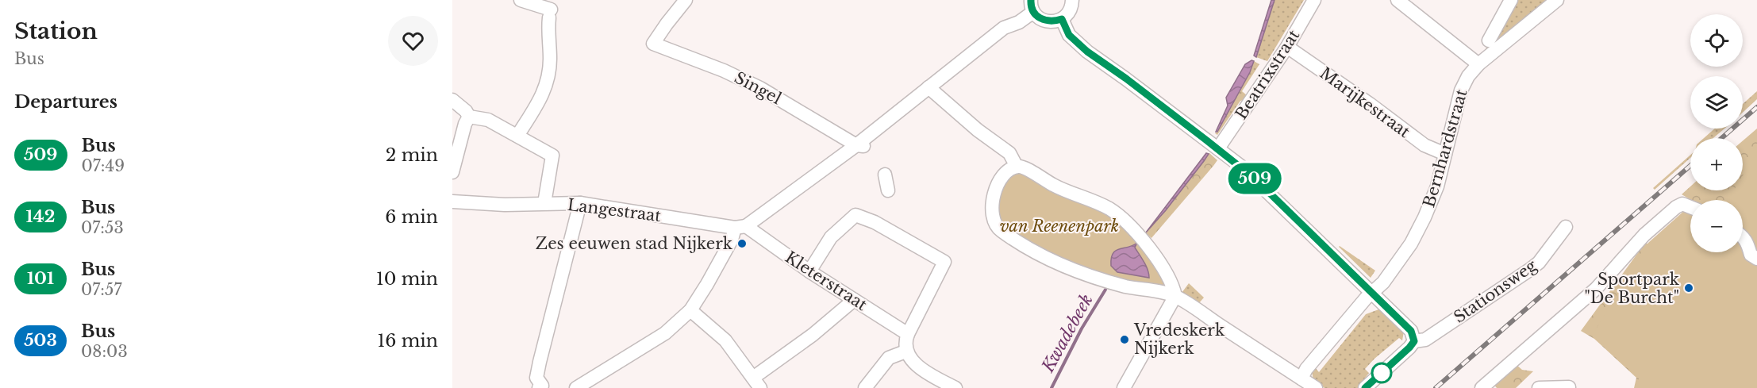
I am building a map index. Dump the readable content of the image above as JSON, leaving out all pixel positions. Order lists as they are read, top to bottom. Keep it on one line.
{"streets":{"street":["Beatrixstraat","Singel","Marijkestraat","Bernhardstraat","Langestraat","Kleterstraat","Stationsweg"]},"crossings":[["Beatrixstraat","Marijkestraat"],["Marijkestraat","Bernhardstraat"],["Langestraat","Kleterstraat"]],"water":["Kwadebeek"],"parks":["van Reenenpark"],"places":["Zes eeuwen stad Nijkerk","Sportpark \"De Burcht\"","Vredeskerk Nijkerk"],"lines":["bus line 509"],"page":{"heading":[["Station","Bus"],"Departures"],"on_map":"509","map_buttons":["+","−"],"list":[{"mark":"509","name":"Bus","note":"07:49","value":"2 min"},{"mark":"142","name":"Bus","note":"07:53","value":"6 min"},{"mark":"101","name":"Bus","note":"07:57","value":"10 min"},{"mark":"503","name":"Bus","note":"08:03","value":"16 min"}]}}
